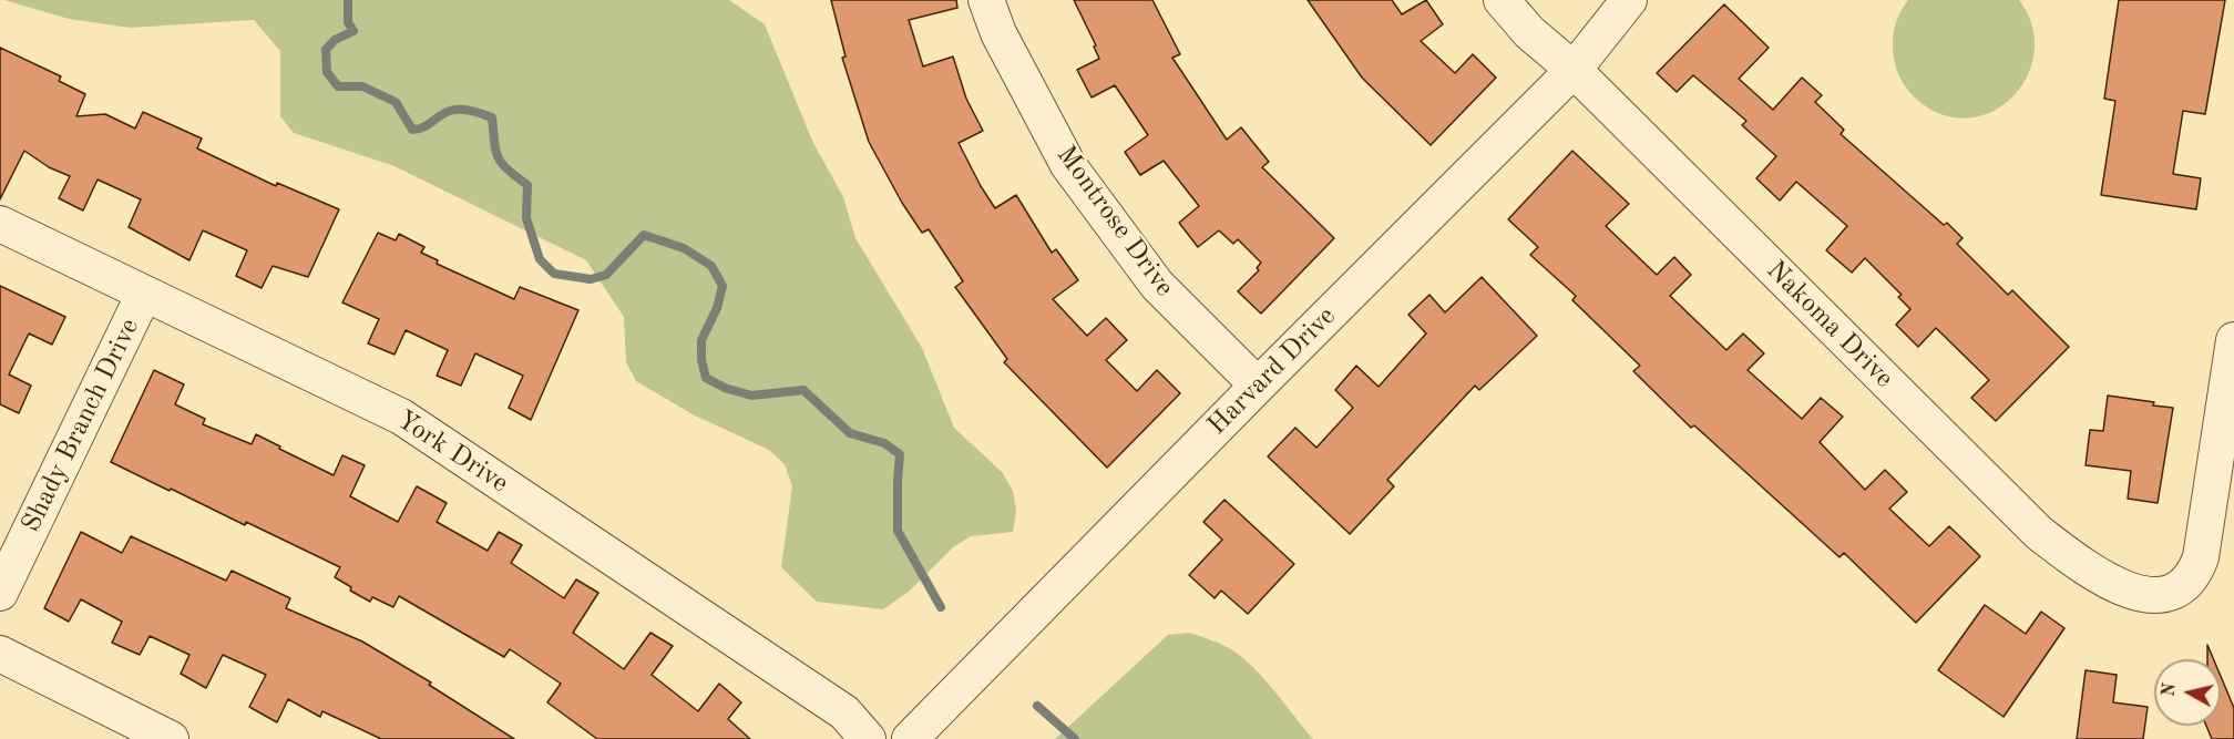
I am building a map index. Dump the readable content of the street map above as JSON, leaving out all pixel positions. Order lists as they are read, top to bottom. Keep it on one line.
{"streets":{"street":["Montrose Drive","Nakoma Drive","Harvard Drive","Shady Branch Drive","York Drive"]},"crossings":[["Montrose Drive","Harvard Drive"],["Nakoma Drive","Harvard Drive"],["Shady Branch Drive","York Drive"]],"north":"left"}
